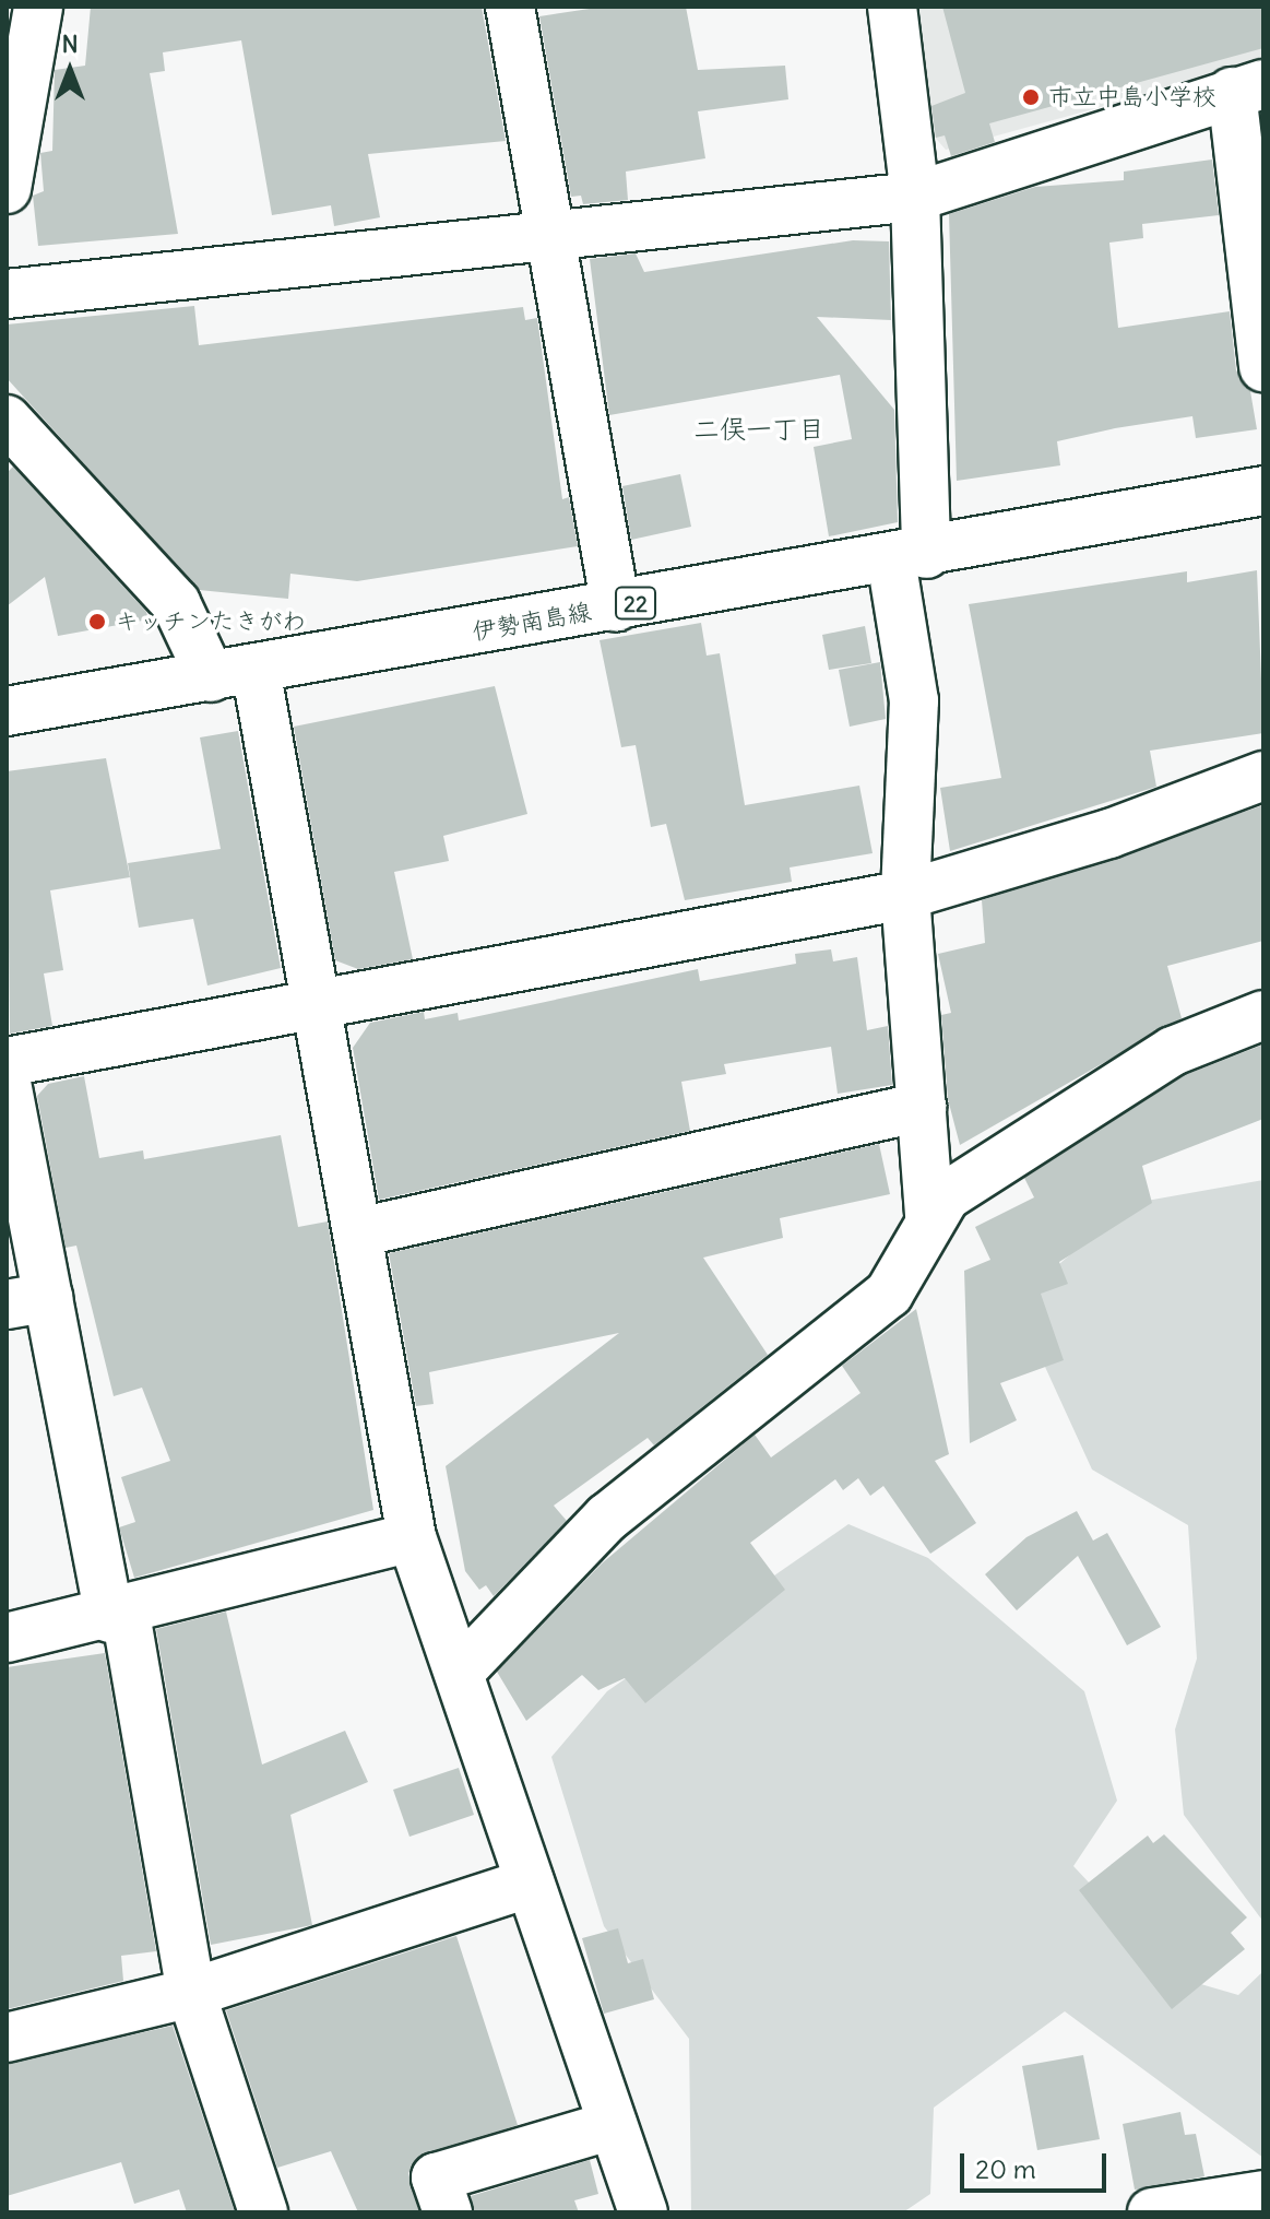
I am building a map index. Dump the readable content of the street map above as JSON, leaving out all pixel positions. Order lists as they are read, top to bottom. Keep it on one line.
{"streets":{"street":["22","伊勢南島線"]},"districts":["二俣一丁目"],"places":["市立中島小学校","キッチンたきがわ"],"scale_bar":"20 m","north":"top"}
